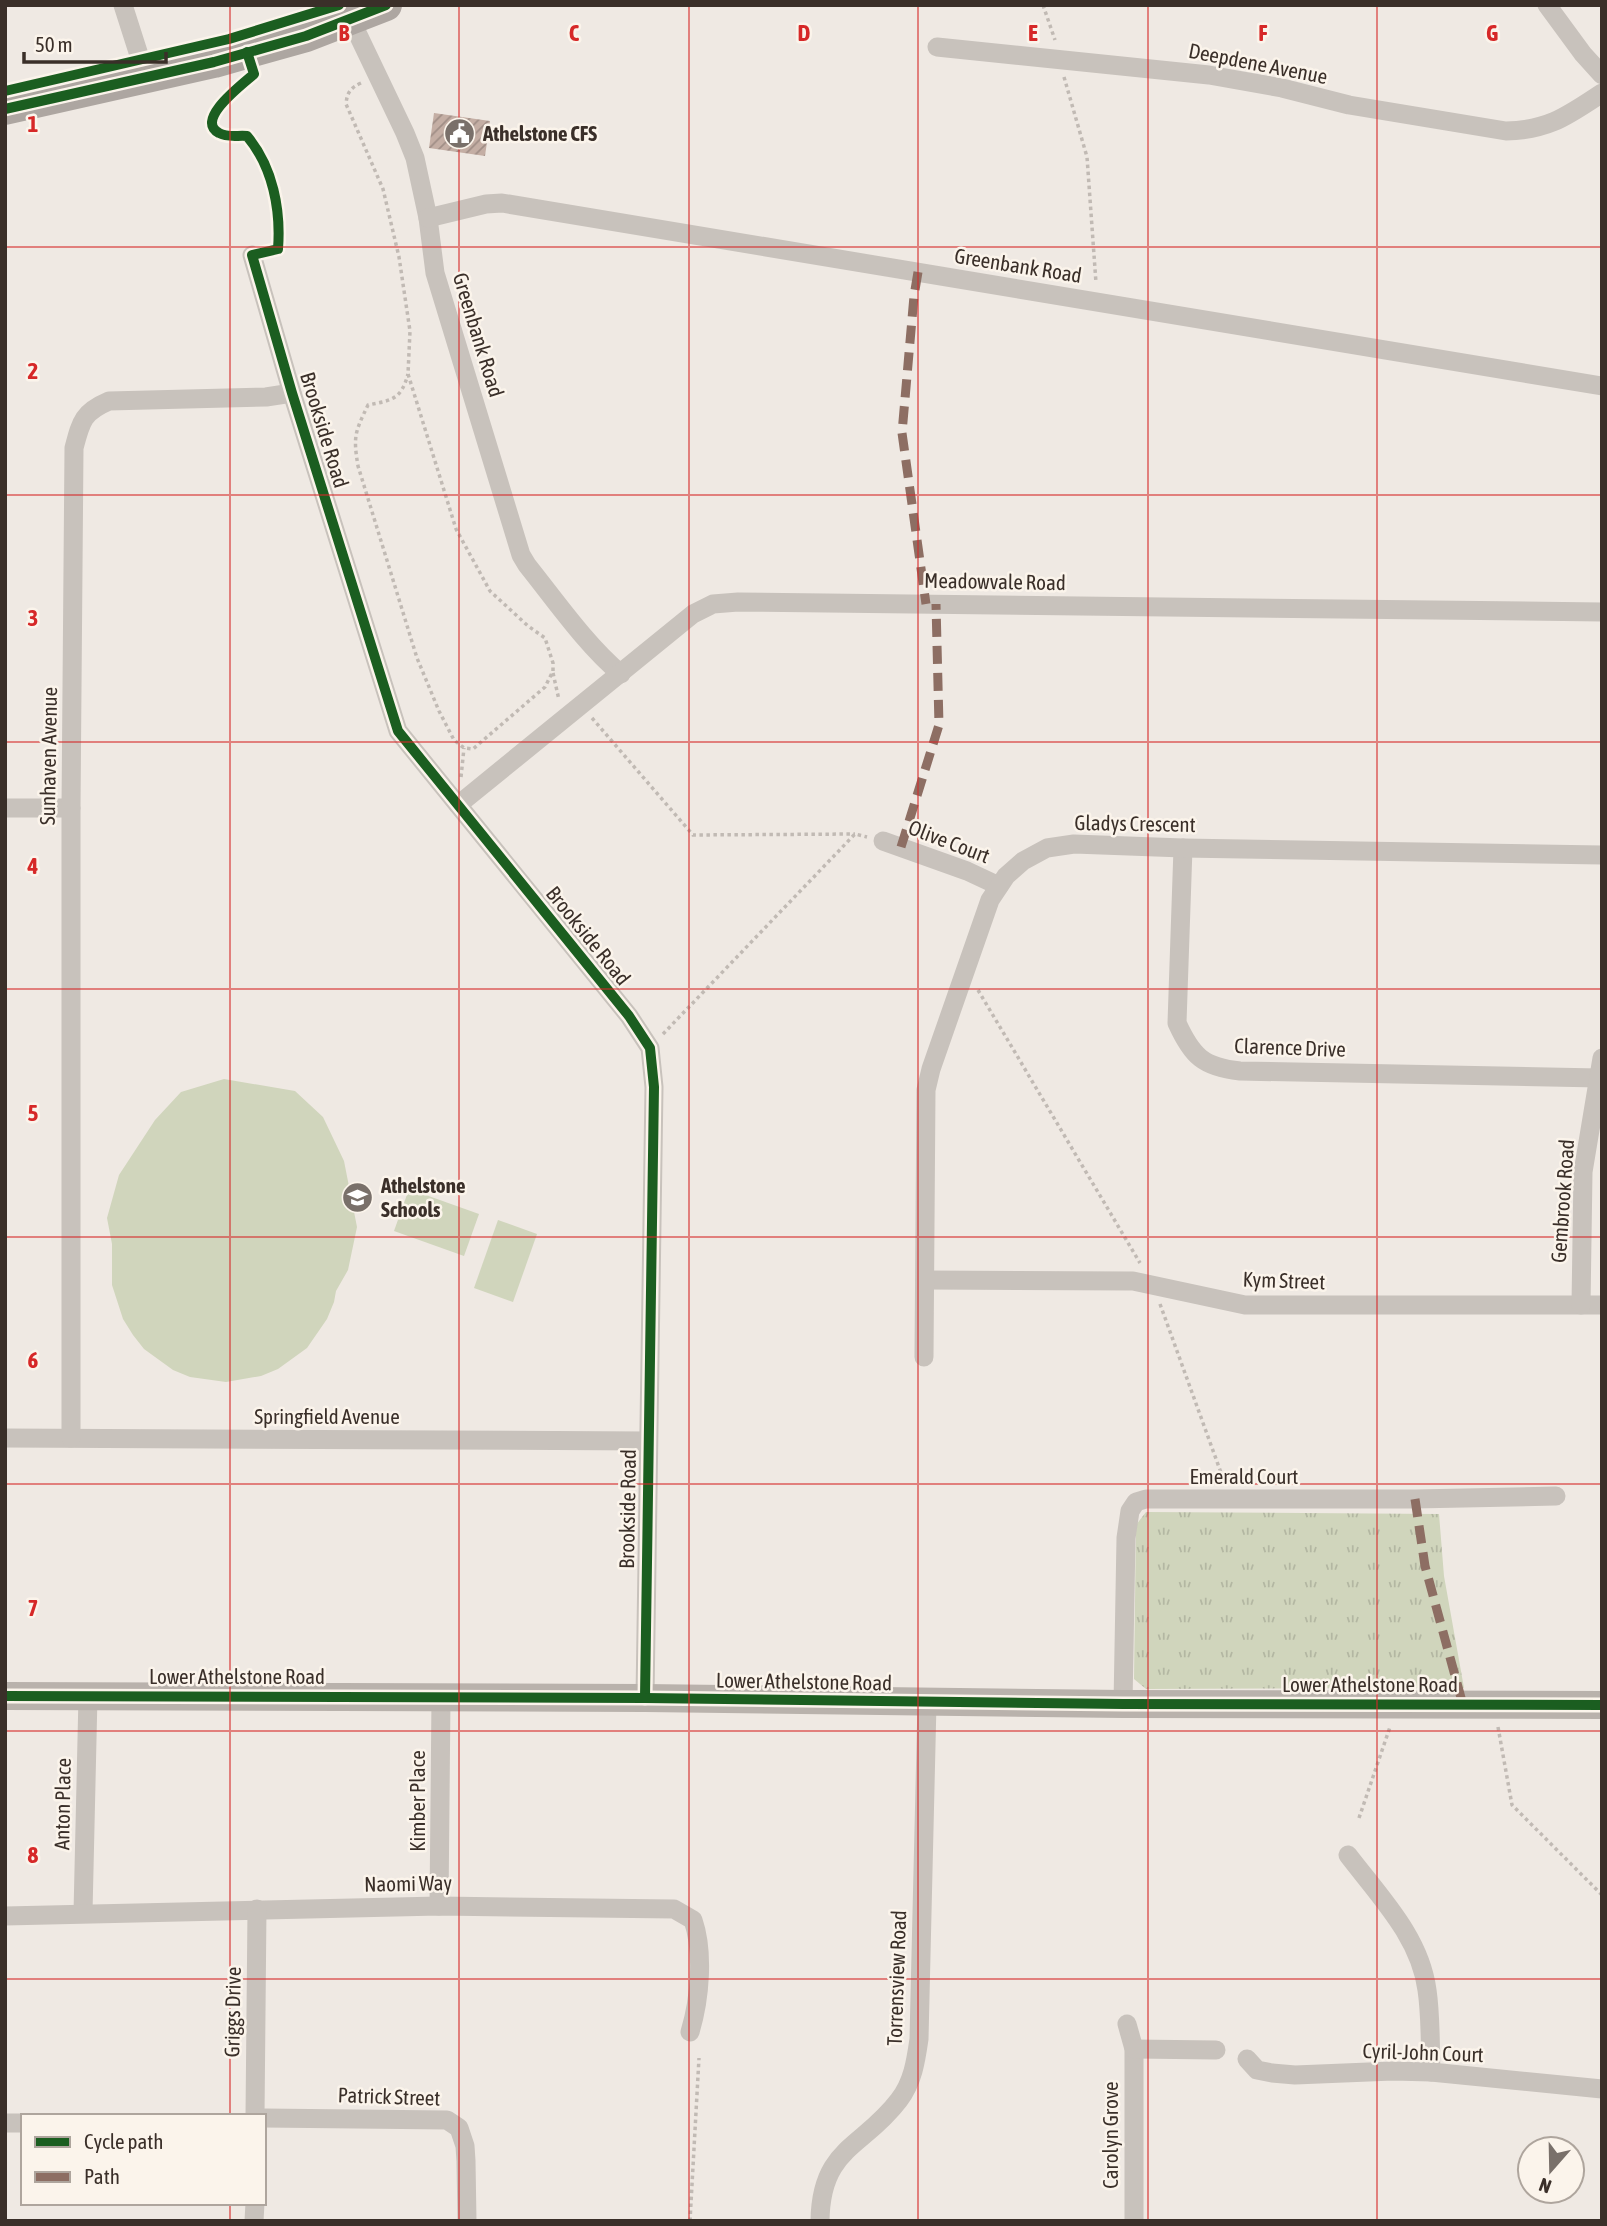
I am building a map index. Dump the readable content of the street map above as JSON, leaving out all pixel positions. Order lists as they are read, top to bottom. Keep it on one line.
{"streets":{"street":["Deepdene Avenue","Greenbank Road","Brookside Road","Meadowvale Road","Sunhaven Avenue","Gladys Crescent","Olive Court","Clarence Drive","Gembrook Road","Kym Street","Springfield Avenue","Emerald Court","Lower Athelstone Road","Kimber Place","Anton Place","Naomi Way","Torrensview Road","Griggs Drive","Cyril-John Court","Patrick Street","Carolyn Grove"]},"crossings":[["Greenbank Road","Meadowvale Road"],["Brookside Road","Meadowvale Road"],["Brookside Road","Sunhaven Avenue"],["Brookside Road","Springfield Avenue"],["Brookside Road","Lower Athelstone Road"],["Sunhaven Avenue","Springfield Avenue"],["Gladys Crescent","Olive Court"],["Gladys Crescent","Clarence Drive"],["Gladys Crescent","Kym Street"],["Clarence Drive","Gembrook Road"],["Gembrook Road","Kym Street"],["Emerald Court","Lower Athelstone Road"],["Lower Athelstone Road","Kimber Place"],["Lower Athelstone Road","Anton Place"],["Lower Athelstone Road","Torrensview Road"],["Kimber Place","Naomi Way"],["Anton Place","Naomi Way"],["Naomi Way","Griggs Drive"]],"places":{"public building":["Athelstone CFS"],"school or university":["Athelstone Schools"]},"legend":["Cycle path","Path"],"scale_bar":"50 m","north":"bottom","grid":{"columns":["B","C","D","E","F","G"],"rows":["1","2","3","4","5","6","7","8"]}}
